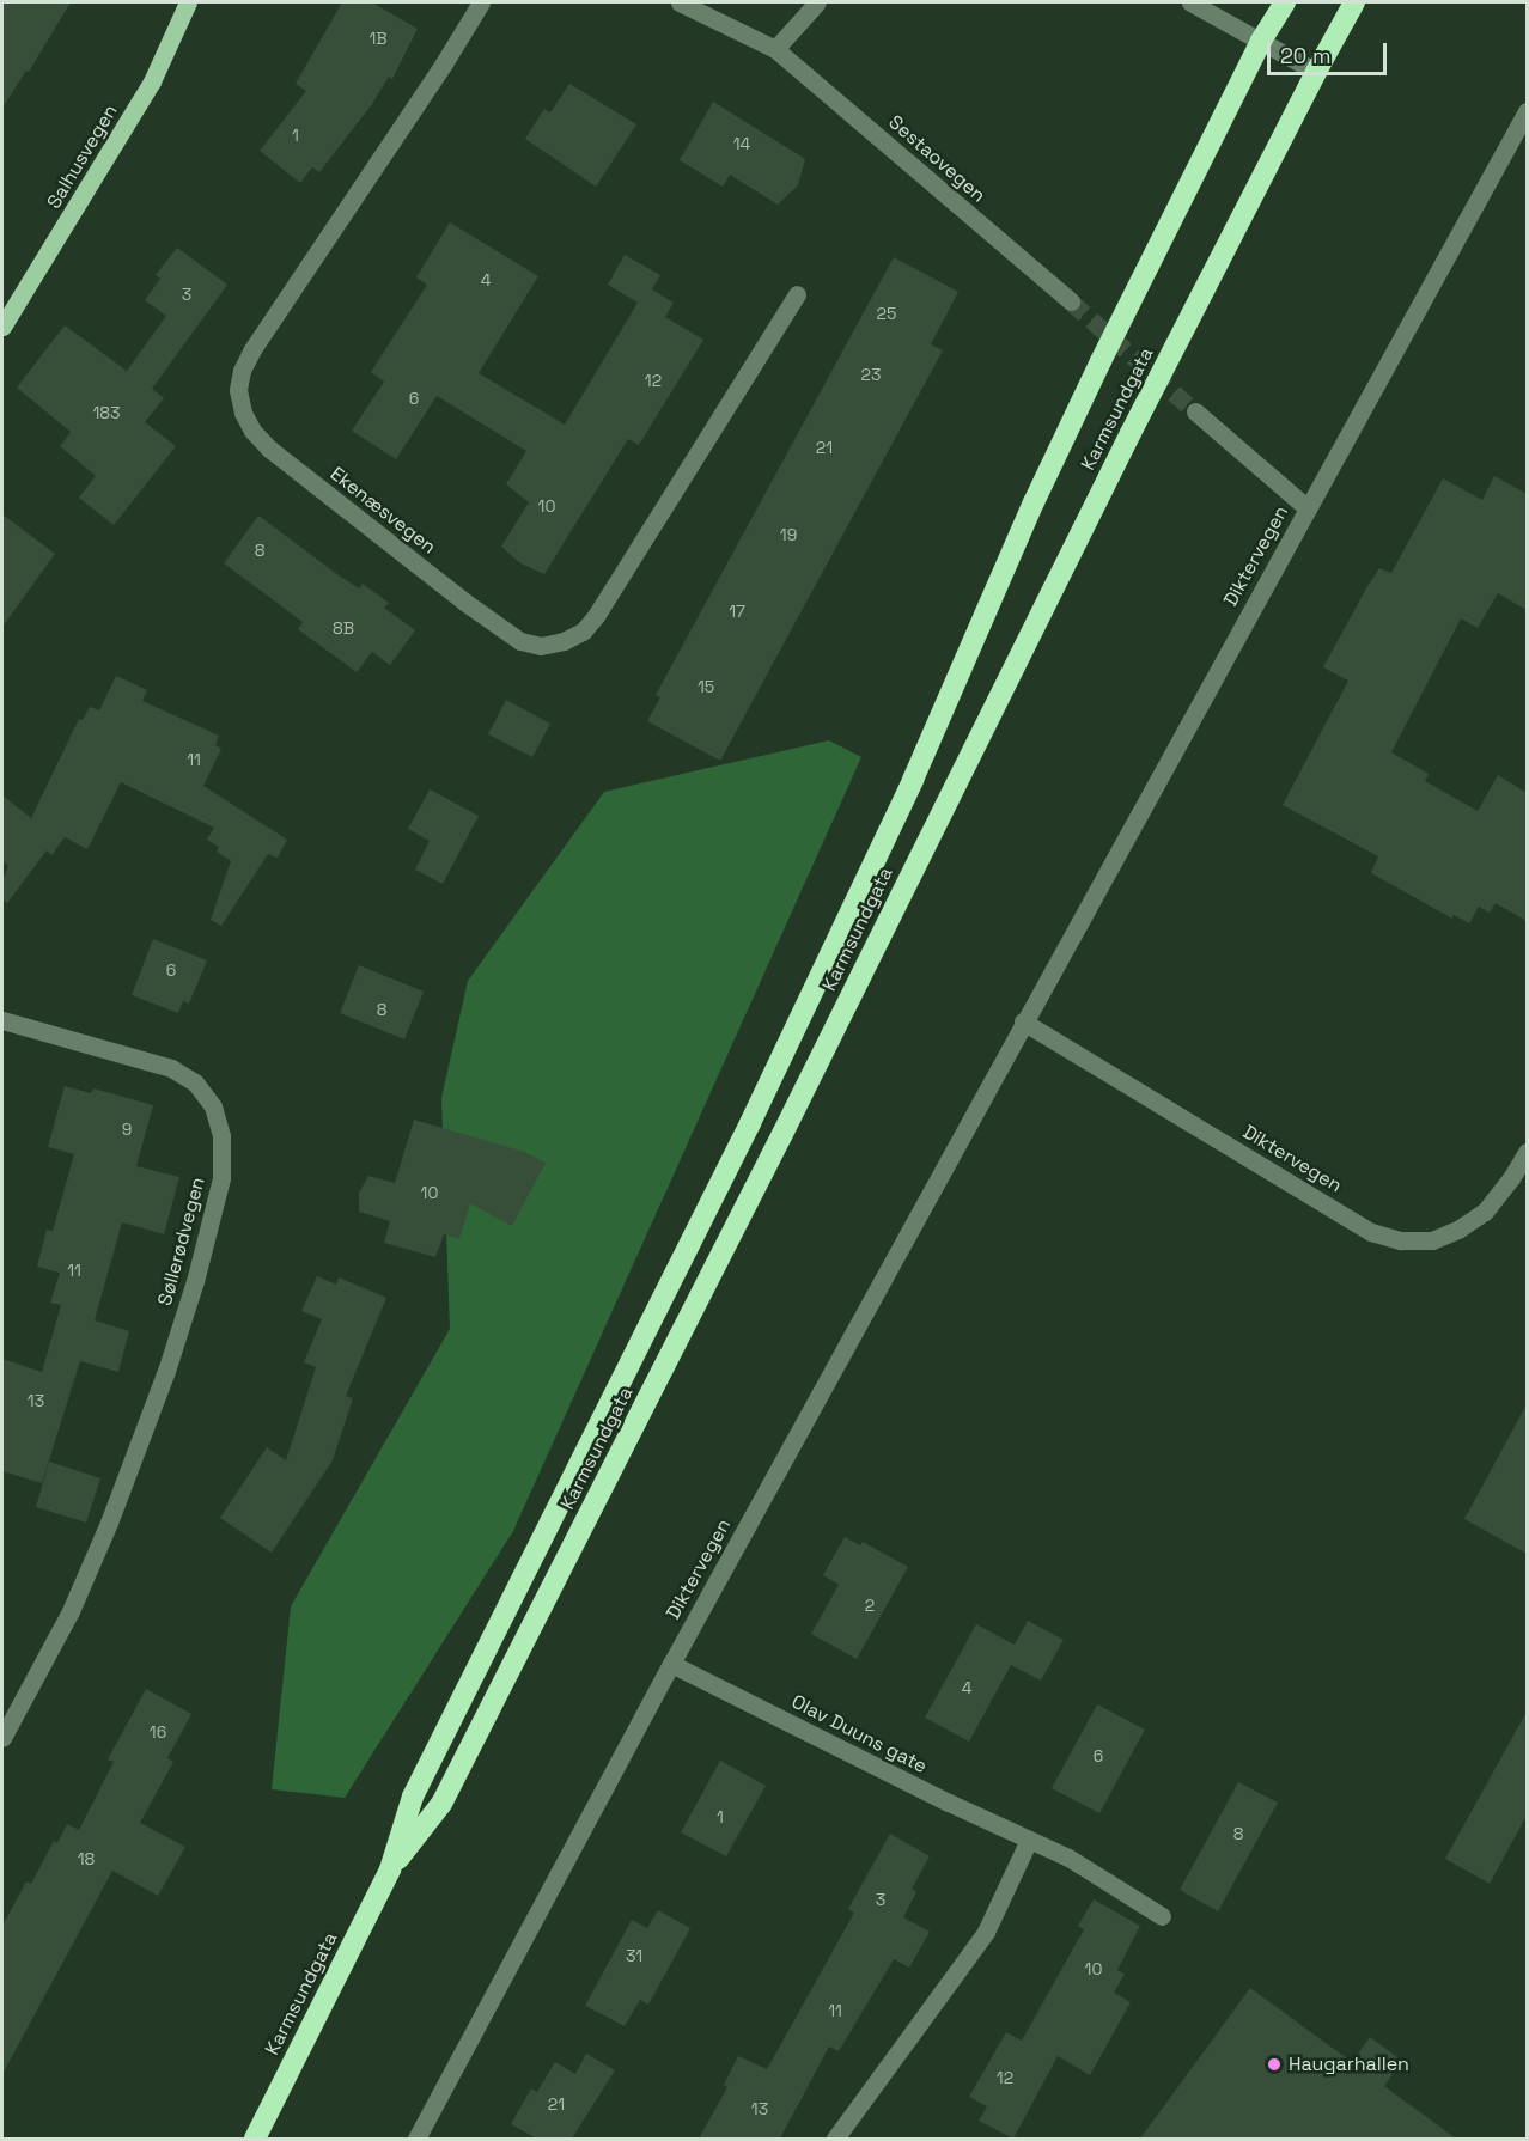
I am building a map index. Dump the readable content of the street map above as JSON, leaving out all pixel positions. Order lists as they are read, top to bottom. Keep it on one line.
{"streets":{"highway":["Karmsundgata"],"main road":["Salhusvegen"],"street":["Sestaovegen","Ekenæsvegen","Diktervegen","Søllerødvegen","Olav Duuns gate"]},"crossings":[["Diktervegen","Olav Duuns gate"]],"places":["Haugarhallen"],"house_numbers":["1B","1","14","4","3","25","23","12","6","183","21","10","19","8","17","8B","15","11","6","8","9","10","11","13","2","4","16","6","1","8","18","3","31","10","11","12","21","13"],"scale_bar":"20 m"}
